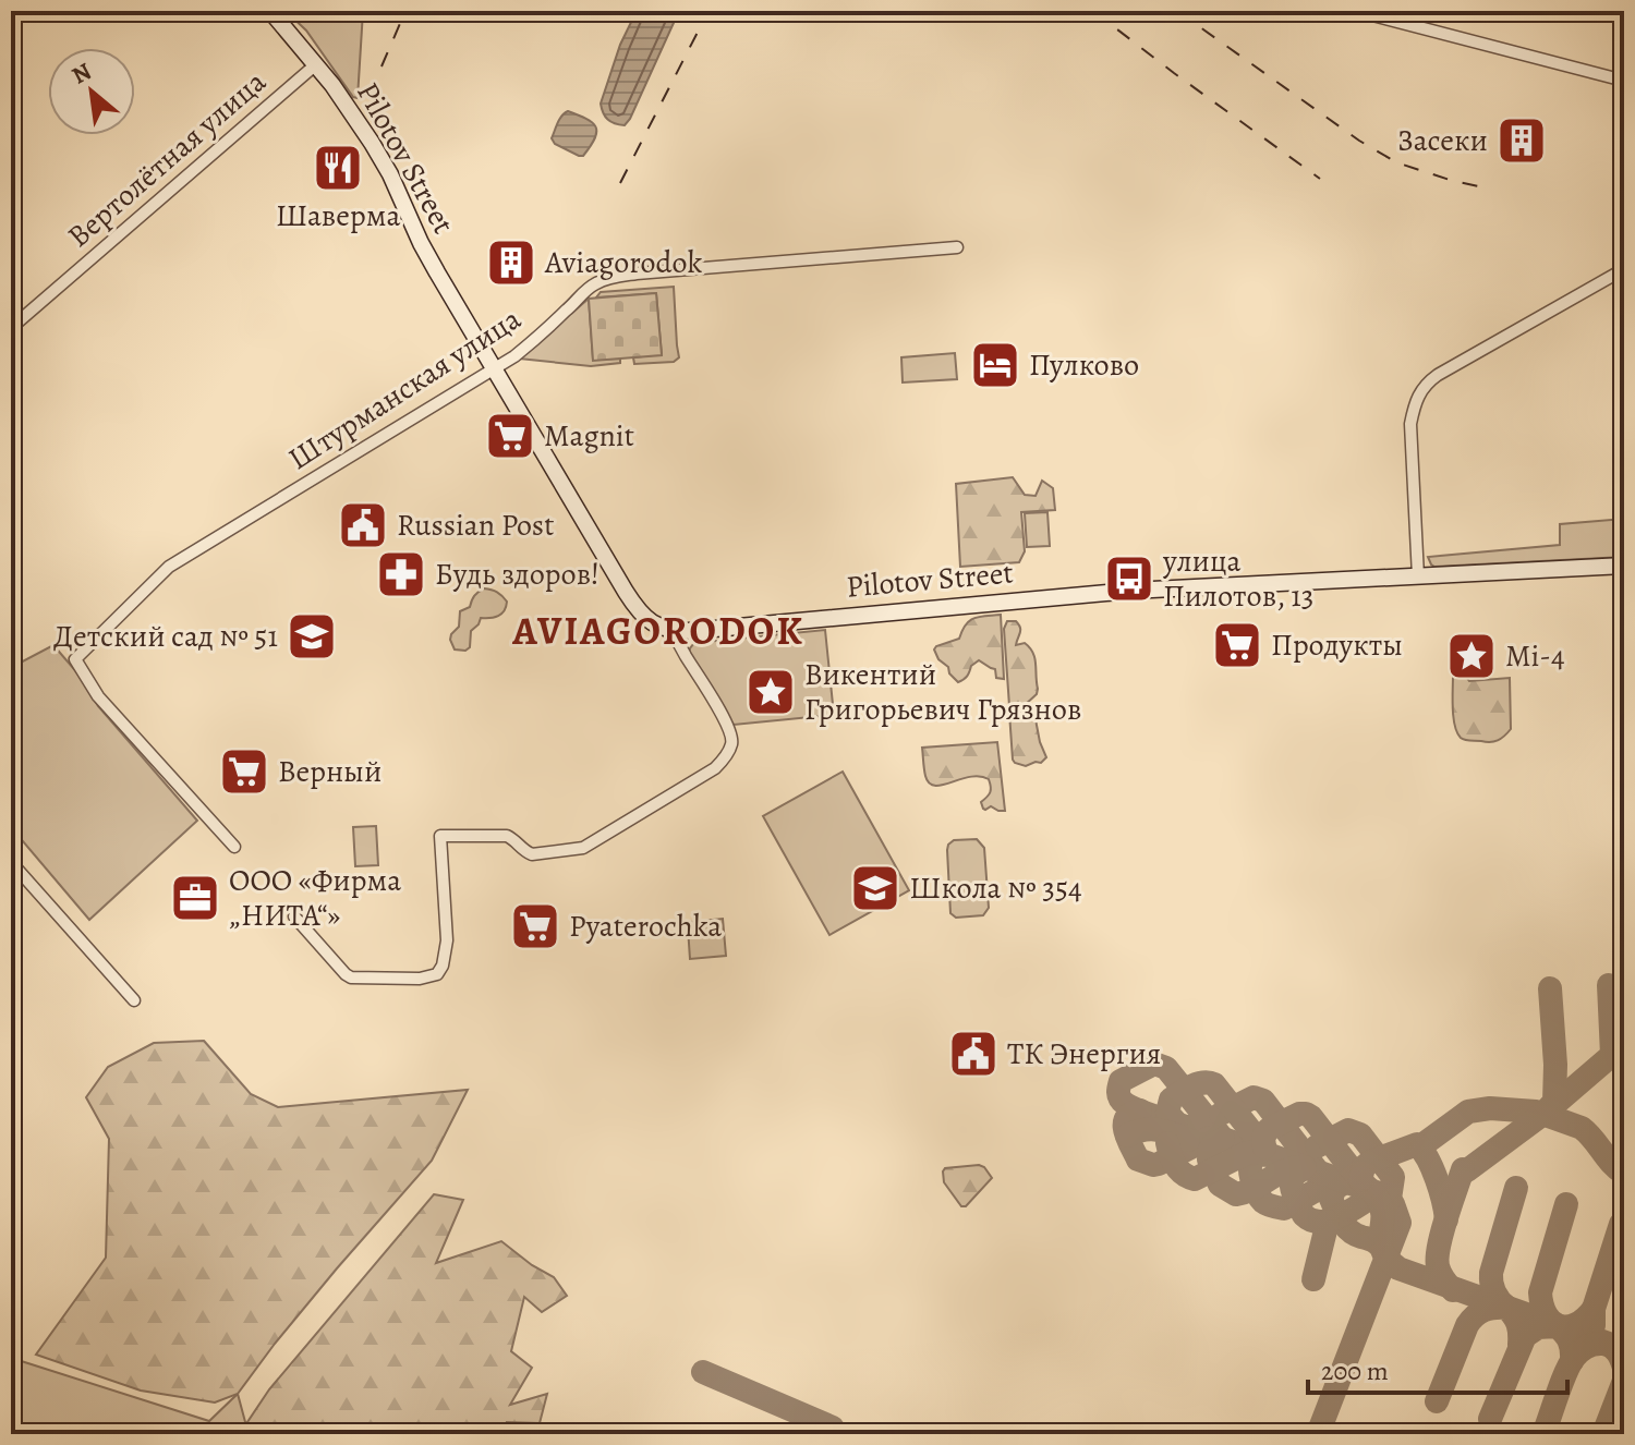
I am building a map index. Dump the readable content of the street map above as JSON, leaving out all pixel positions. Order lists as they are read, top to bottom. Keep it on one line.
{"streets":{"street":["Pilotov Street","Вертолётная улица","Штурманская улица"]},"crossings":[["Pilotov Street","Вертолётная улица"],["Pilotov Street","Штурманская улица"]],"districts":["AVIAGORODOK"],"places":{"building":["Засеки","Aviagorodok"],"restaurant":["Шаверма"],"hotel":["Пулково"],"supermarket":["Magnit","Продукты","Верный","Pyaterochka"],"public building":["Russian Post","ТК Энергия"],"pharmacy":["Будь здоров!"],"bus stop":["улица Пилотов, 13"],"school or university":["Детский сад № 51","Школа № 354"],"place":["Mi-4","Викентий Григорьевич Грязнов"],"office":["ООО «Фирма „НИТА“»"]},"scale_bar":"200 m","north":"top left"}
